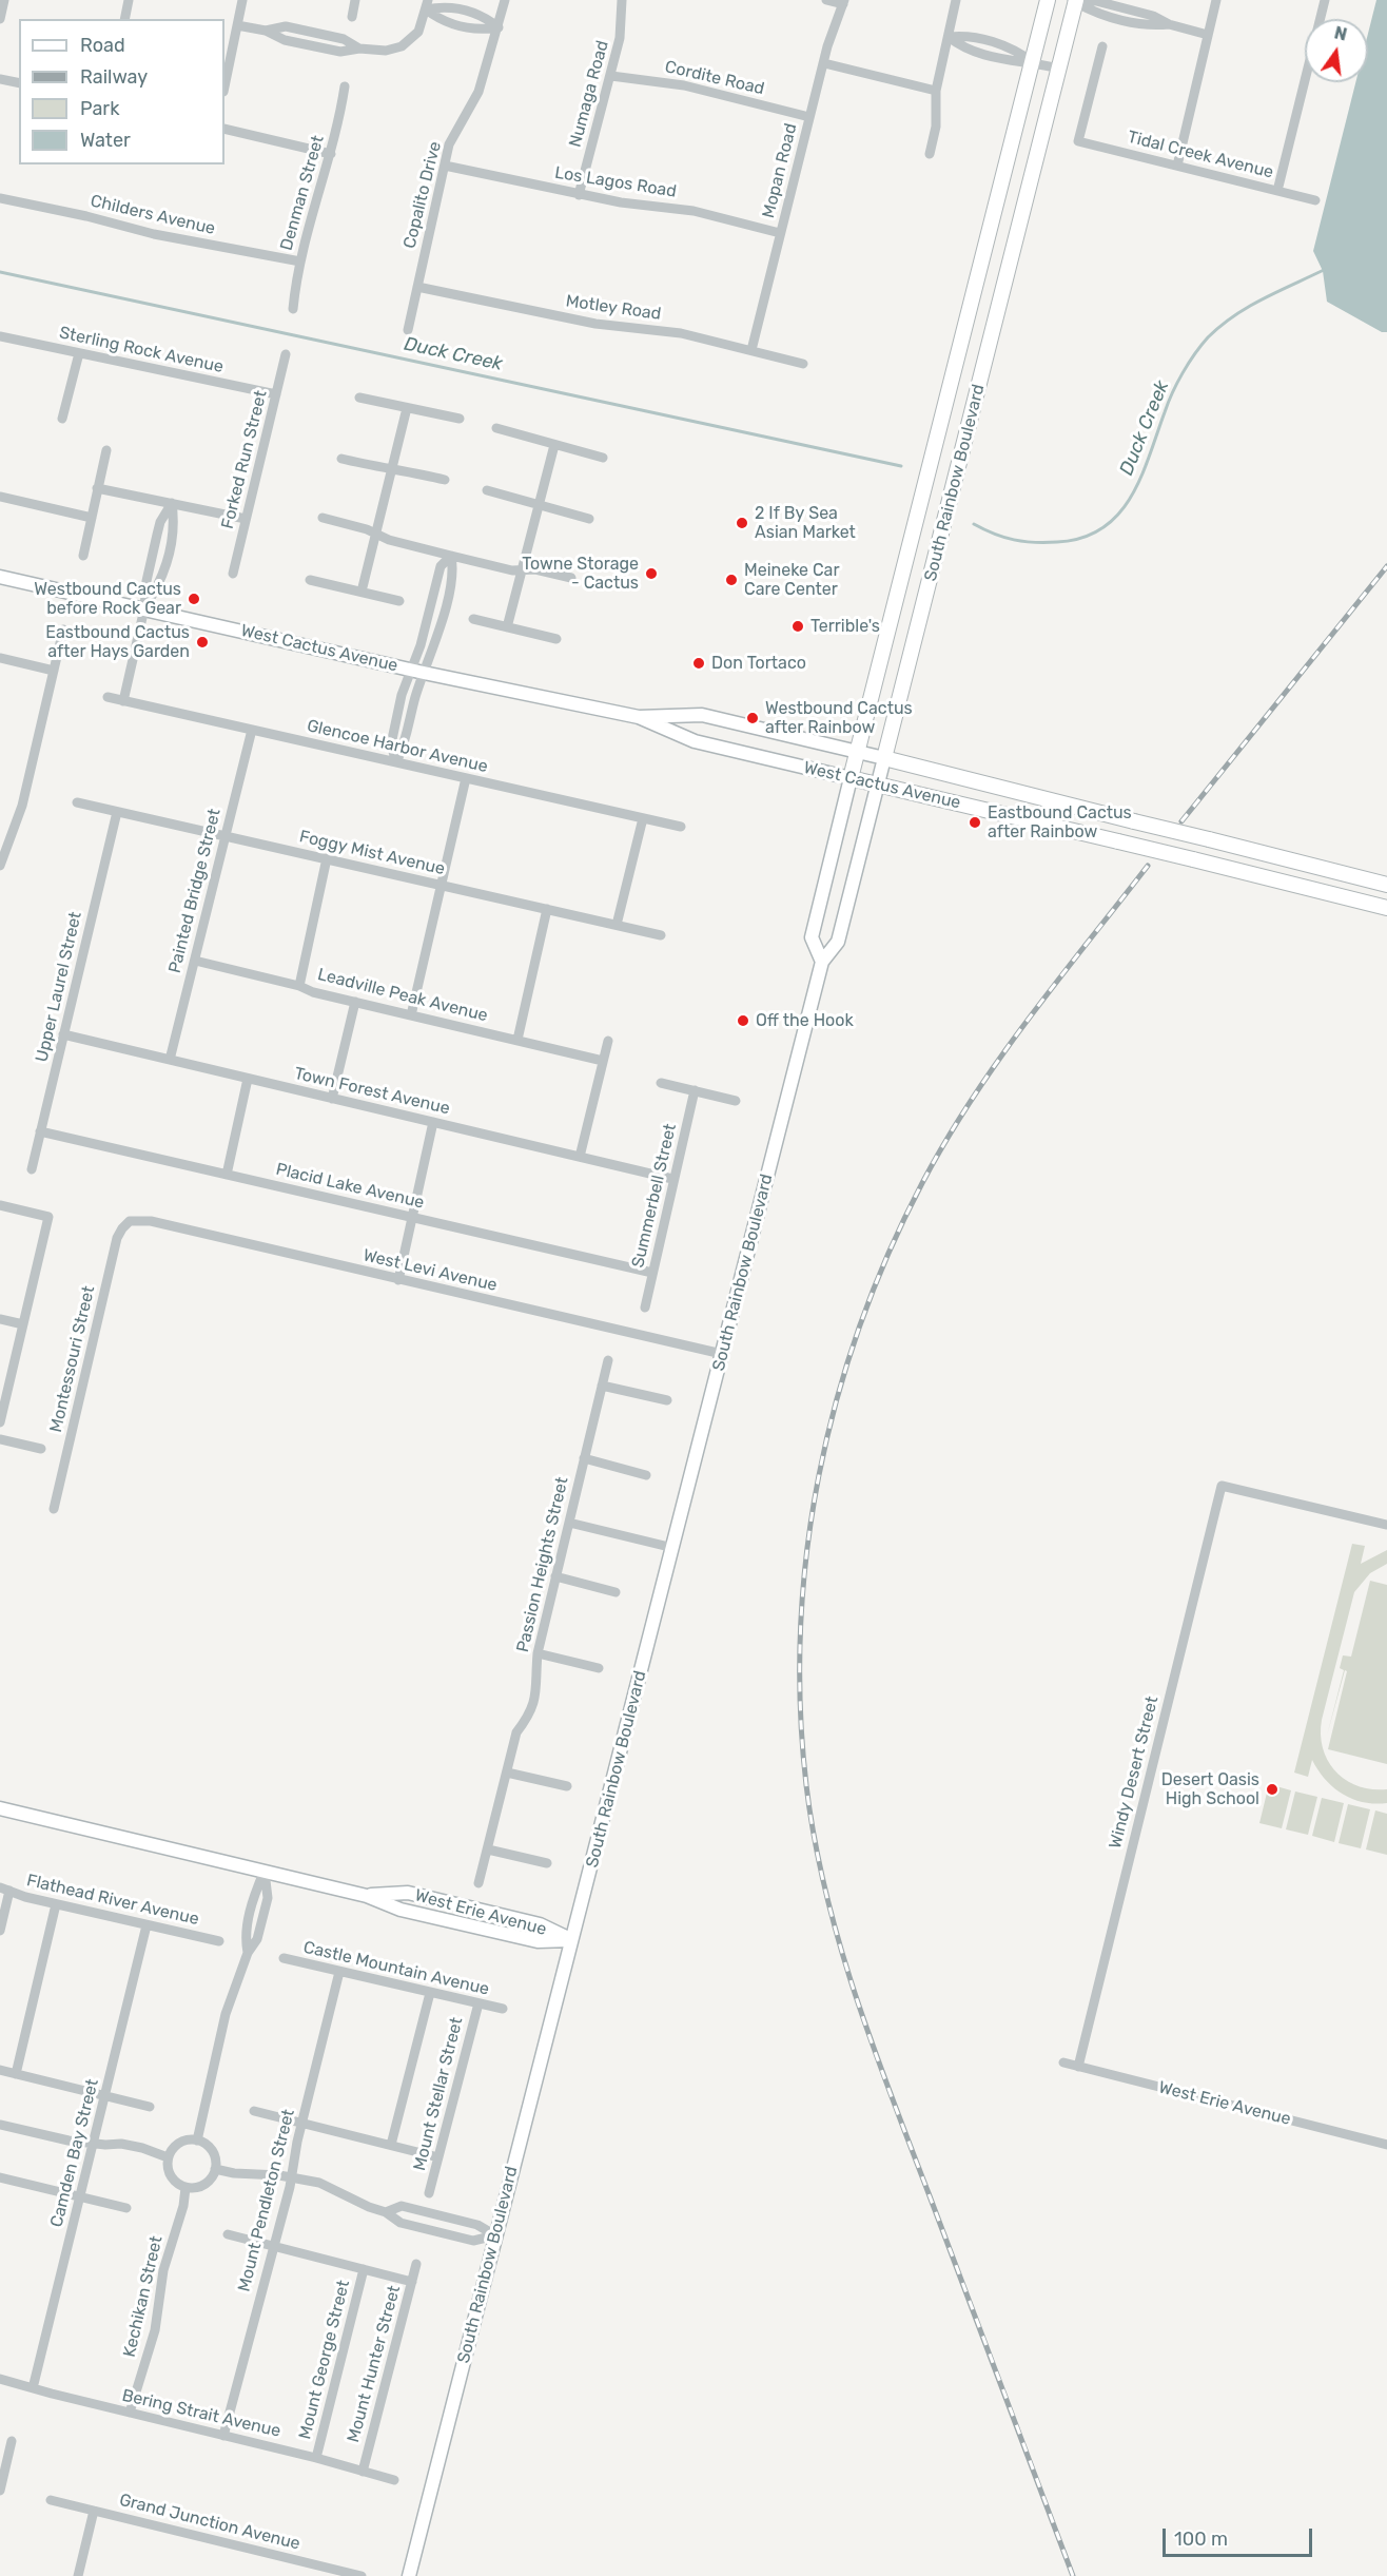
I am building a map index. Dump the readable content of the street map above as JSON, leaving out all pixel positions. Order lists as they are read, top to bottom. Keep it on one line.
{"streets":{"main road":["South Rainbow Boulevard","West Cactus Avenue"],"street":["Cordite Road","Numaga Road","Tidal Creek Avenue","Mopan Road","Los Lagos Road","Denman Street","Copalito Drive","Childers Avenue","Motley Road","Sterling Rock Avenue","Forked Run Street","Glencoe Harbor Avenue","Foggy Mist Avenue","Painted Bridge Street","Upper Laurel Street","Leadville Peak Avenue","Town Forest Avenue","Placid Lake Avenue","Summerbell Street","West Levi Avenue","Montessouri Street","Passion Heights Street","Windy Desert Street","Flathead River Avenue","West Erie Avenue","Castle Mountain Avenue","Mount Stellar Street","Camden Bay Street","Mount Pendleton Street","Kechikan Street","Mount George Street","Mount Hunter Street","Bering Strait Avenue","Grand Junction Avenue"]},"crossings":[["Cordite Road","Numaga Road"],["Cordite Road","Mopan Road"],["Numaga Road","Los Lagos Road"],["Mopan Road","Los Lagos Road"],["Mopan Road","Motley Road"],["Los Lagos Road","Copalito Drive"],["Denman Street","Childers Avenue"],["Copalito Drive","Motley Road"],["Sterling Rock Avenue","Forked Run Street"],["South Rainbow Boulevard","West Cactus Avenue"],["South Rainbow Boulevard","West Levi Avenue"],["South Rainbow Boulevard","West Erie Avenue"],["Glencoe Harbor Avenue","Painted Bridge Street"],["Foggy Mist Avenue","Painted Bridge Street"],["Foggy Mist Avenue","Upper Laurel Street"],["Painted Bridge Street","Leadville Peak Avenue"],["Painted Bridge Street","Town Forest Avenue"],["Upper Laurel Street","Town Forest Avenue"],["Upper Laurel Street","Placid Lake Avenue"],["Town Forest Avenue","Summerbell Street"],["Placid Lake Avenue","Summerbell Street"],["West Levi Avenue","Montessouri Street"],["Windy Desert Street","West Erie Avenue"],["Flathead River Avenue","Camden Bay Street"],["Castle Mountain Avenue","Mount Stellar Street"],["Castle Mountain Avenue","Mount Pendleton Street"],["Camden Bay Street","Bering Strait Avenue"],["Mount Pendleton Street","Bering Strait Avenue"],["Kechikan Street","Bering Strait Avenue"],["Mount George Street","Bering Strait Avenue"],["Mount Hunter Street","Bering Strait Avenue"]],"water":["Duck Creek"],"places":["2 If By Sea Asian Market","Towne Storage - Cactus","Meineke Car Care Center","Westbound Cactus before Rock Gear","Terrible's","Eastbound Cactus after Hays Garden","Don Tortaco","Westbound Cactus after Rainbow","Eastbound Cactus after Rainbow","Off the Hook","Desert Oasis High School"],"legend":["Road","Railway","Park","Water"],"scale_bar":"100 m","north":"top"}
